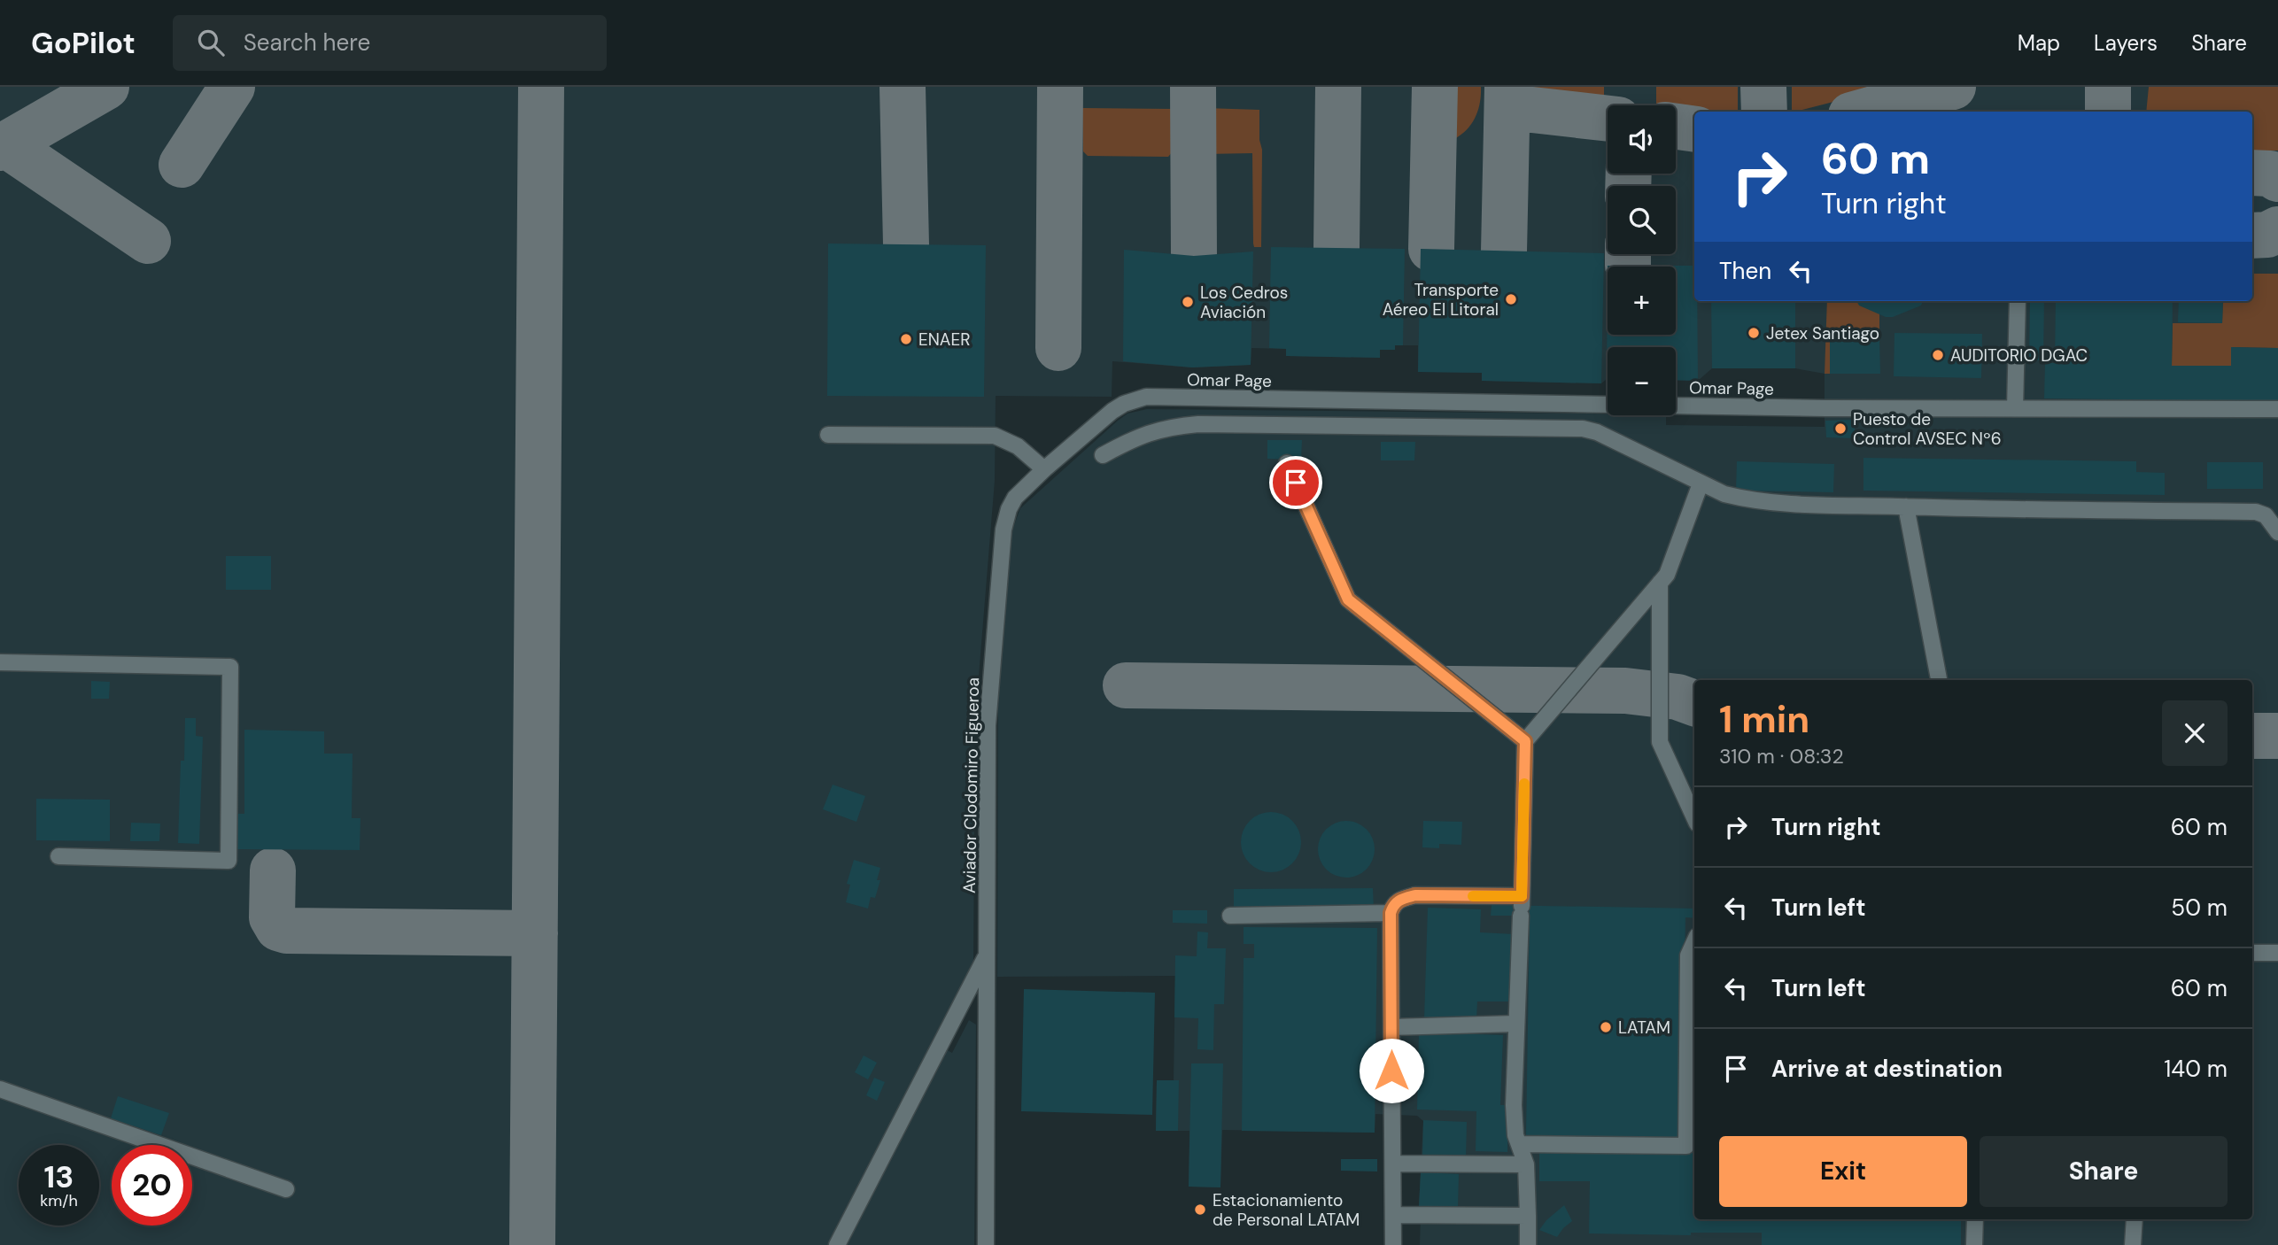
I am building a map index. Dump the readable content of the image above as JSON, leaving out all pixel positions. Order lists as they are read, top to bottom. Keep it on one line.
{"streets":{"street":["Omar Page","Aviador Clodomiro Figueroa"]},"crossings":[["Omar Page","Aviador Clodomiro Figueroa"]],"places":["Transporte Aéreo El Litoral","Los Cedros Aviación","Jetex Santiago","ENAER","AUDITORIO DGAC","Puesto de Control AVSEC Nº6","LATAM","Estacionamiento de Personal LATAM"],"page":{"header":"GoPilot","search":"Search here","nav":["Map","Layers","Share"],"map_buttons":["+","−"],"turn":["60 m","Turn right"],"then":"Then","heading":["1 min","310 m · 08:32"],"list":[{"name":"Turn right","value":"60 m"},{"name":"Turn left","value":"50 m"},{"name":"Turn left","value":"60 m"},{"name":"Arrive at destination","value":"140 m"}],"buttons":["Exit","Share"],"speed":"13 km/h","limit":"20"}}
